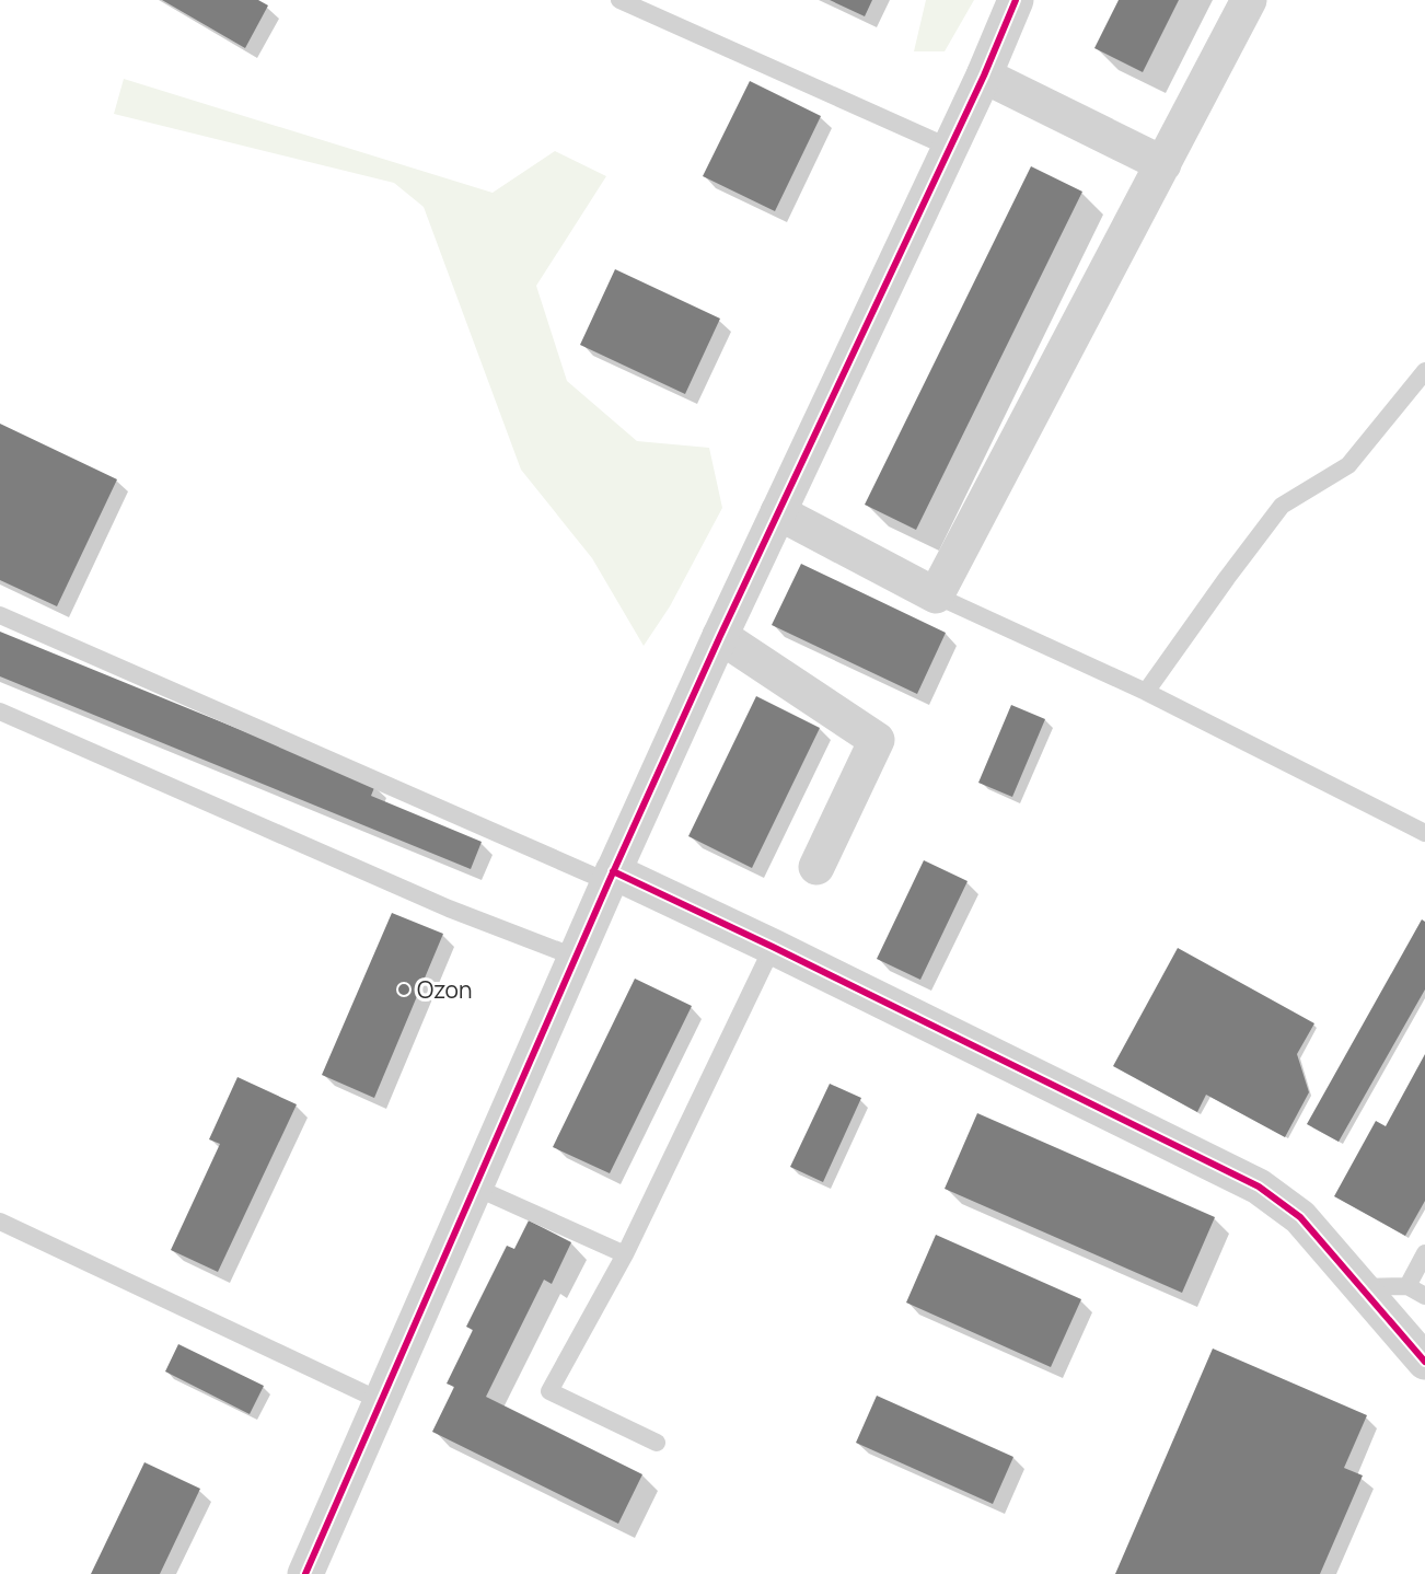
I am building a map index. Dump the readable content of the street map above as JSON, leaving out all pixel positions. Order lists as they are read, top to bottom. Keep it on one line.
{"places":["Ozon"]}
